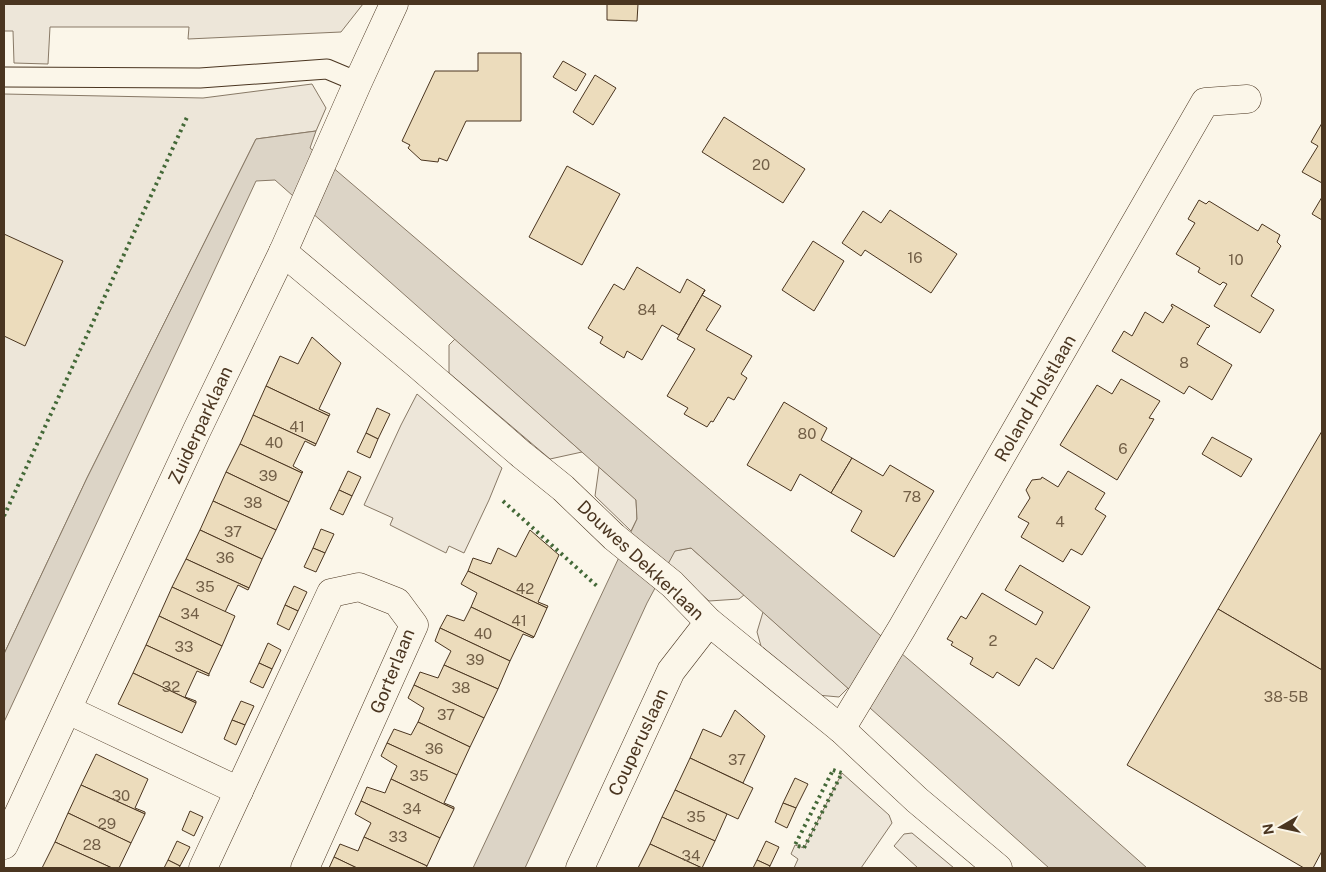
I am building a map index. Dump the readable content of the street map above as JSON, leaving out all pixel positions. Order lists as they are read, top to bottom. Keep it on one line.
{"streets":{"street":["Roland Holstlaan","Zuiderparklaan","Douwes Dekkerlaan","Gorterlaan","Couperuslaan"]},"crossings":[["Roland Holstlaan","Douwes Dekkerlaan"],["Zuiderparklaan","Douwes Dekkerlaan"],["Douwes Dekkerlaan","Couperuslaan"]],"house_numbers":["20","16","10","84","8","41","80","40","6","39","78","38","4","37","36","35","42","34","41","40","2","33","39","32","38","38-5B","37","36","37","35","30","34","35","29","33","28","34"],"north":"left"}
